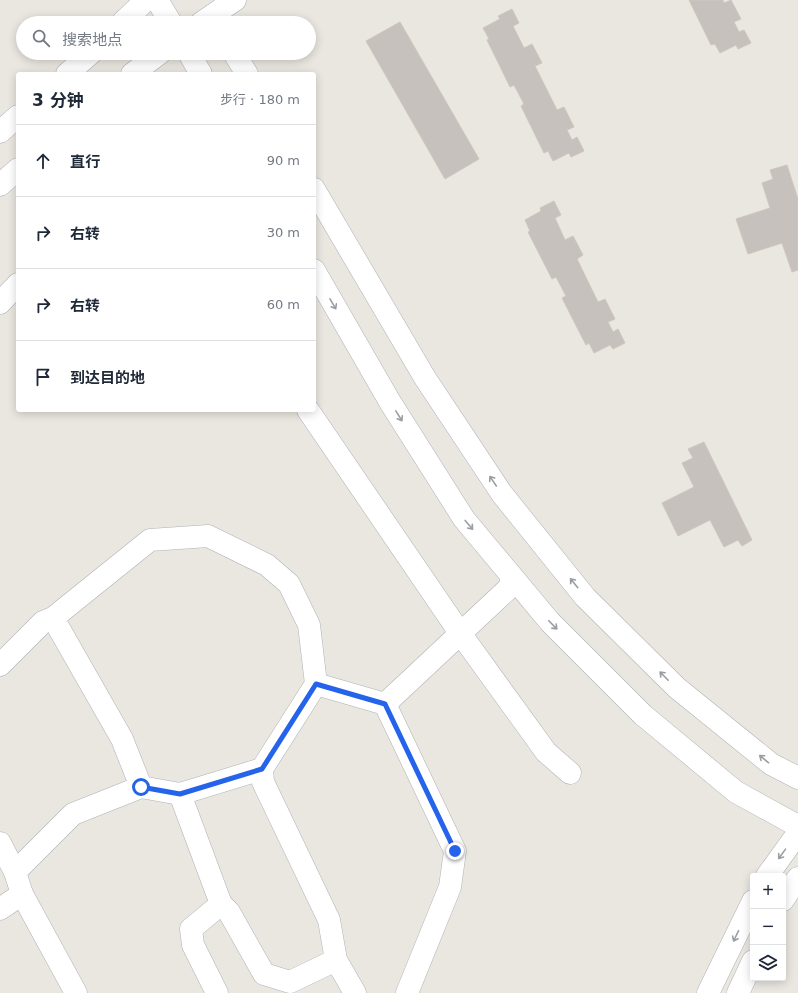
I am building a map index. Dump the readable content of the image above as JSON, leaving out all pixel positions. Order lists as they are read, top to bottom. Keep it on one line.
{"page":{"search":"搜索地点","heading":["3 分钟","步行 · 180 m"],"list":[["直行","90 m"],["右转","30 m"],["右转","60 m"],"到达目的地"],"map_buttons":["+","−"]}}
